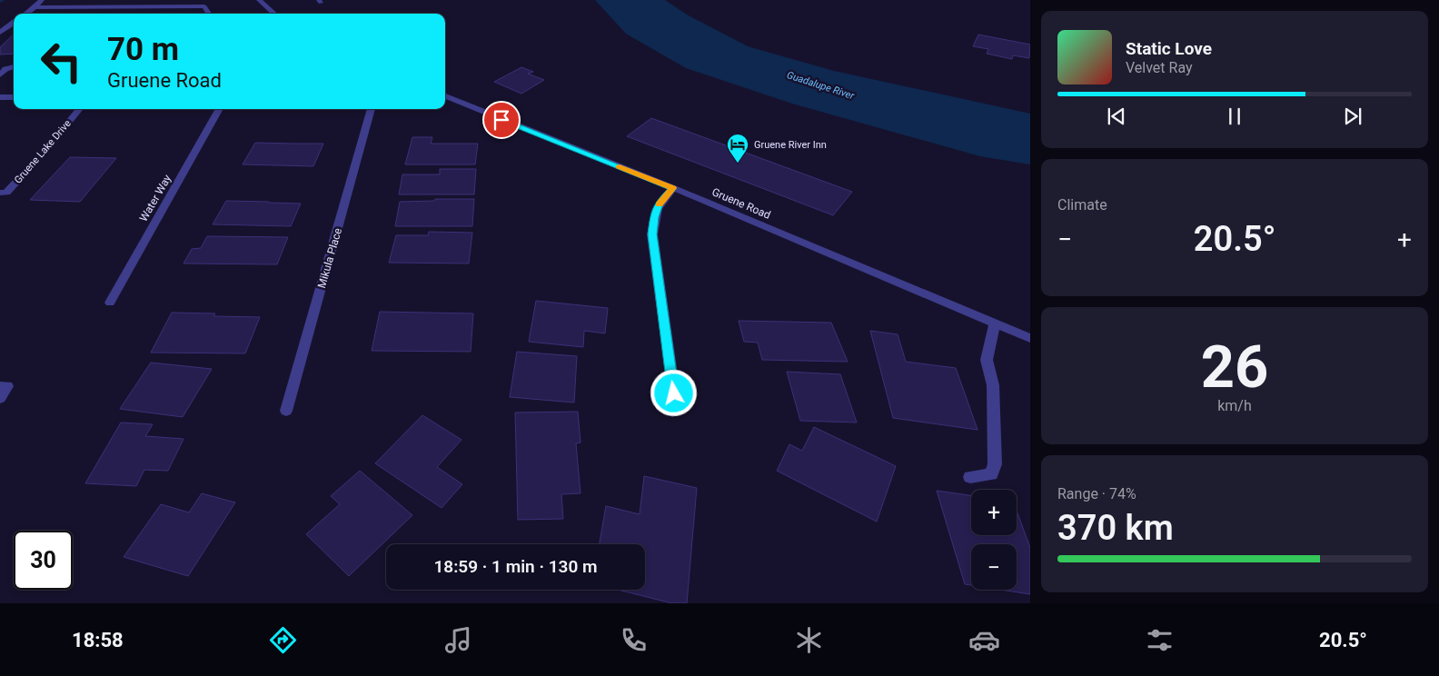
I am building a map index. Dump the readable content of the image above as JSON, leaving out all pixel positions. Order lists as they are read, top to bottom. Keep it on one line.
{"streets":{"street":["Gruene Lake Drive","Water Way","Gruene Road","Mikula Place"]},"water":["Guadalupe River"],"places":{"hotel":["Gruene River Inn"]},"page":{"turn":["70 m","Gruene Road"],"song":["Static Love","Velvet Ray"],"tile":["Climate",["26","km/h"],["Range · 74%","370 km"]],"heat":["−","20.5°","+"],"map_buttons":["+","−"],"limit":"30","trip":"18:59 · 1 min · 130 m","tabs":["18:58","20.5°"]}}
